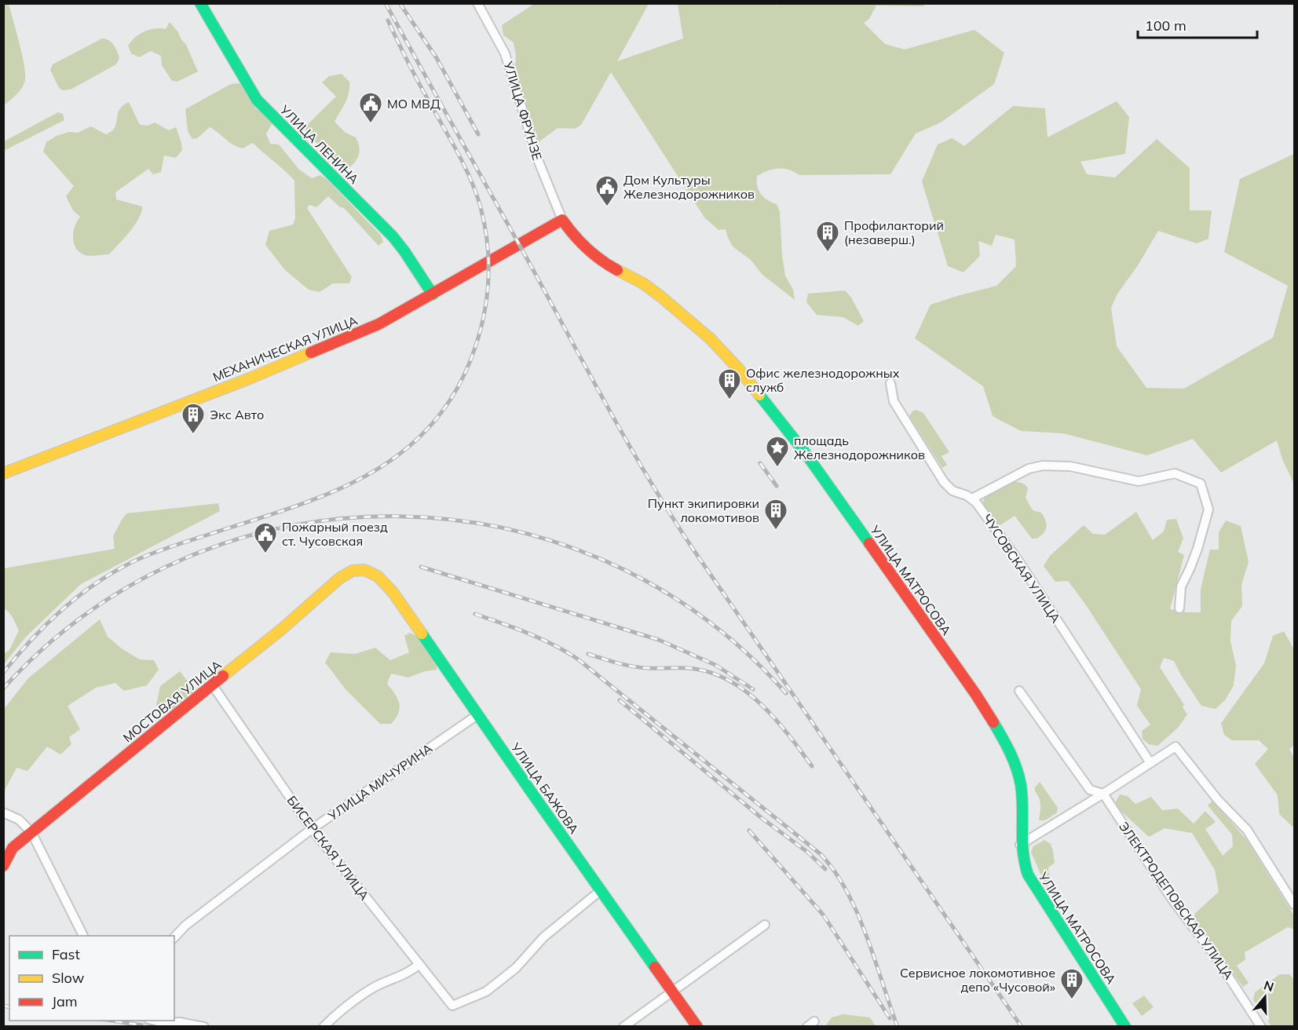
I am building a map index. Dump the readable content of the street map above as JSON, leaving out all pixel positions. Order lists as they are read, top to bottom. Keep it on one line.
{"streets":{"street":["УЛИЦА ФРУНЗЕ","УЛИЦА ЛЕНИНА","МЕХАНИЧЕСКАЯ УЛИЦА","ЧУСОВСКАЯ УЛИЦА","УЛИЦА МАТРОСОВА","МОСТОВАЯ УЛИЦА","УЛИЦА МИЧУРИНА","УЛИЦА БАЖОВА","БИСЕРСКАЯ УЛИЦА","ЭЛЕКТРОДЕПОВСКАЯ УЛИЦА"]},"crossings":[["УЛИЦА ФРУНЗЕ","МЕХАНИЧЕСКАЯ УЛИЦА"],["УЛИЦА ФРУНЗЕ","УЛИЦА МАТРОСОВА"],["УЛИЦА ЛЕНИНА","МЕХАНИЧЕСКАЯ УЛИЦА"],["МЕХАНИЧЕСКАЯ УЛИЦА","УЛИЦА МАТРОСОВА"],["МОСТОВАЯ УЛИЦА","УЛИЦА БАЖОВА"],["МОСТОВАЯ УЛИЦА","БИСЕРСКАЯ УЛИЦА"],["УЛИЦА МИЧУРИНА","УЛИЦА БАЖОВА"],["УЛИЦА МИЧУРИНА","БИСЕРСКАЯ УЛИЦА"],["УЛИЦА БАЖОВА","БИСЕРСКАЯ УЛИЦА"]],"places":{"public building":["МО МВД","Дом Культуры Железнодорожников","Пожарный поезд ст. Чусовская"],"building":["Профилакторий (незаверш.)","Офис железнодорожных служб","Экс Авто","Пункт экипировки локомотивов","Сервисное локомотивное депо «Чусовой»"],"place":["площадь Железнодорожников"]},"legend":["Fast","Slow","Jam"],"scale_bar":"100 m","north":"top"}
